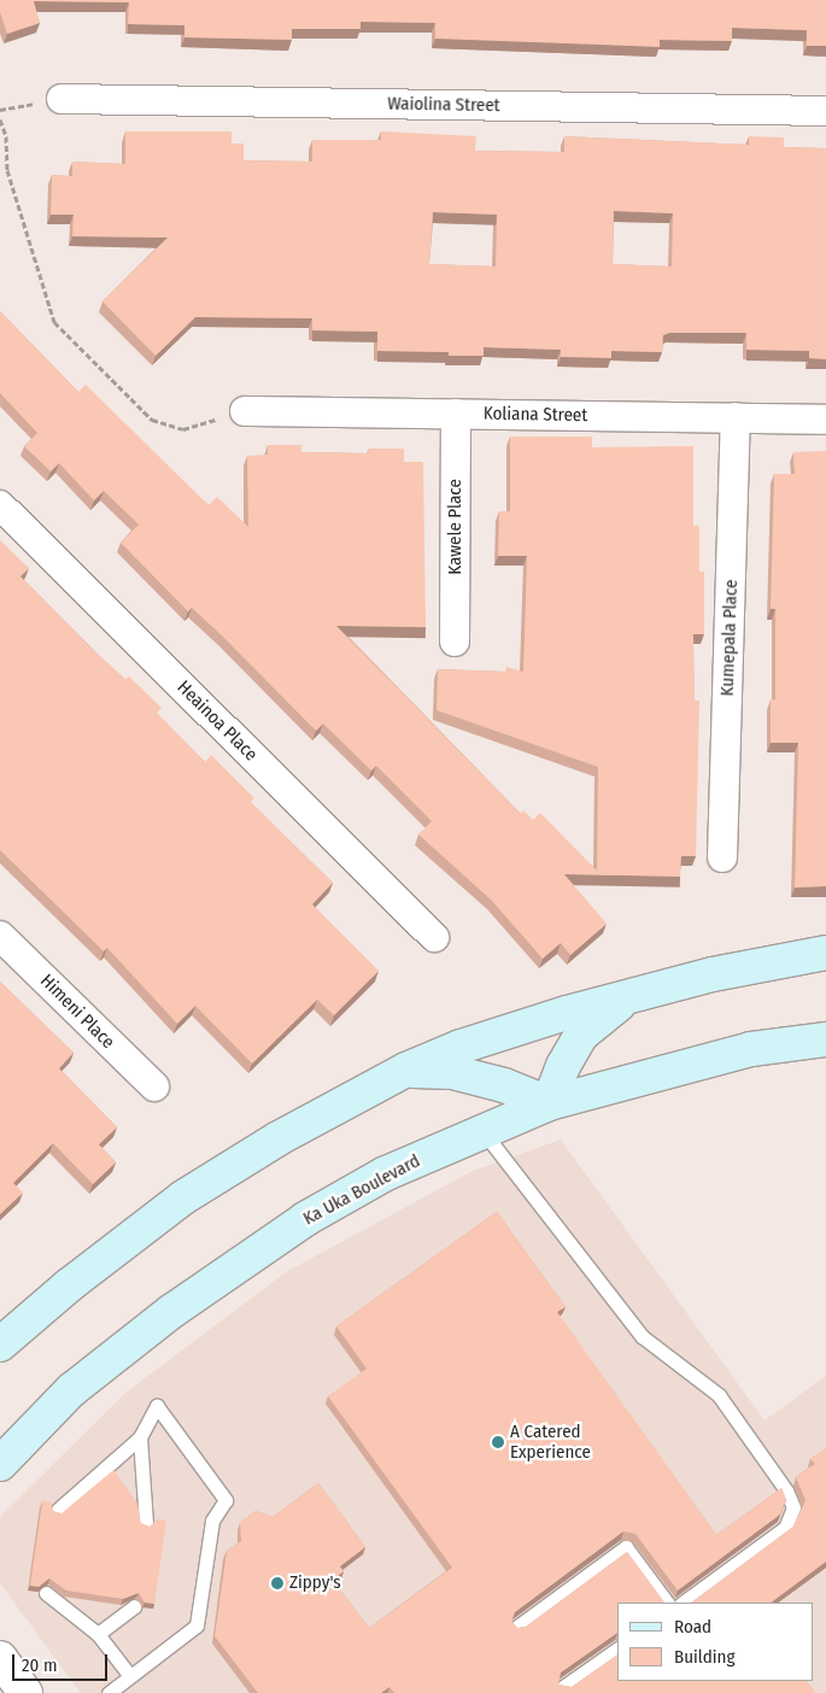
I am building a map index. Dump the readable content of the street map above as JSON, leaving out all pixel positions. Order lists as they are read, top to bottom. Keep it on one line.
{"streets":{"main road":["Ka Uka Boulevard"],"street":["Waiolina Street","Koliana Street","Kawele Place","Kumepala Place","Heainoa Place","Himeni Place"]},"crossings":[["Koliana Street","Kawele Place"],["Koliana Street","Kumepala Place"]],"places":["A Catered Experience","Zippy's"],"legend":["Road","Building"],"scale_bar":"20 m"}
